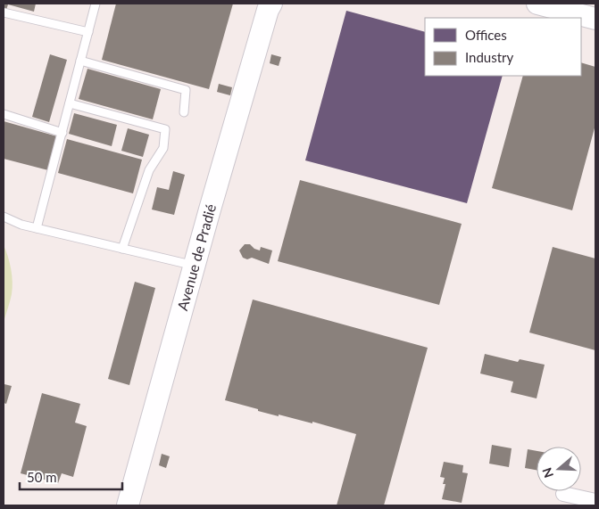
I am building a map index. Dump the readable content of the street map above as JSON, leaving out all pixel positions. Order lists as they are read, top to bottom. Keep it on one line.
{"streets":{"street":["Avenue de Pradié"]},"legend":["Offices","Industry"],"scale_bar":"50 m","north":"left"}
